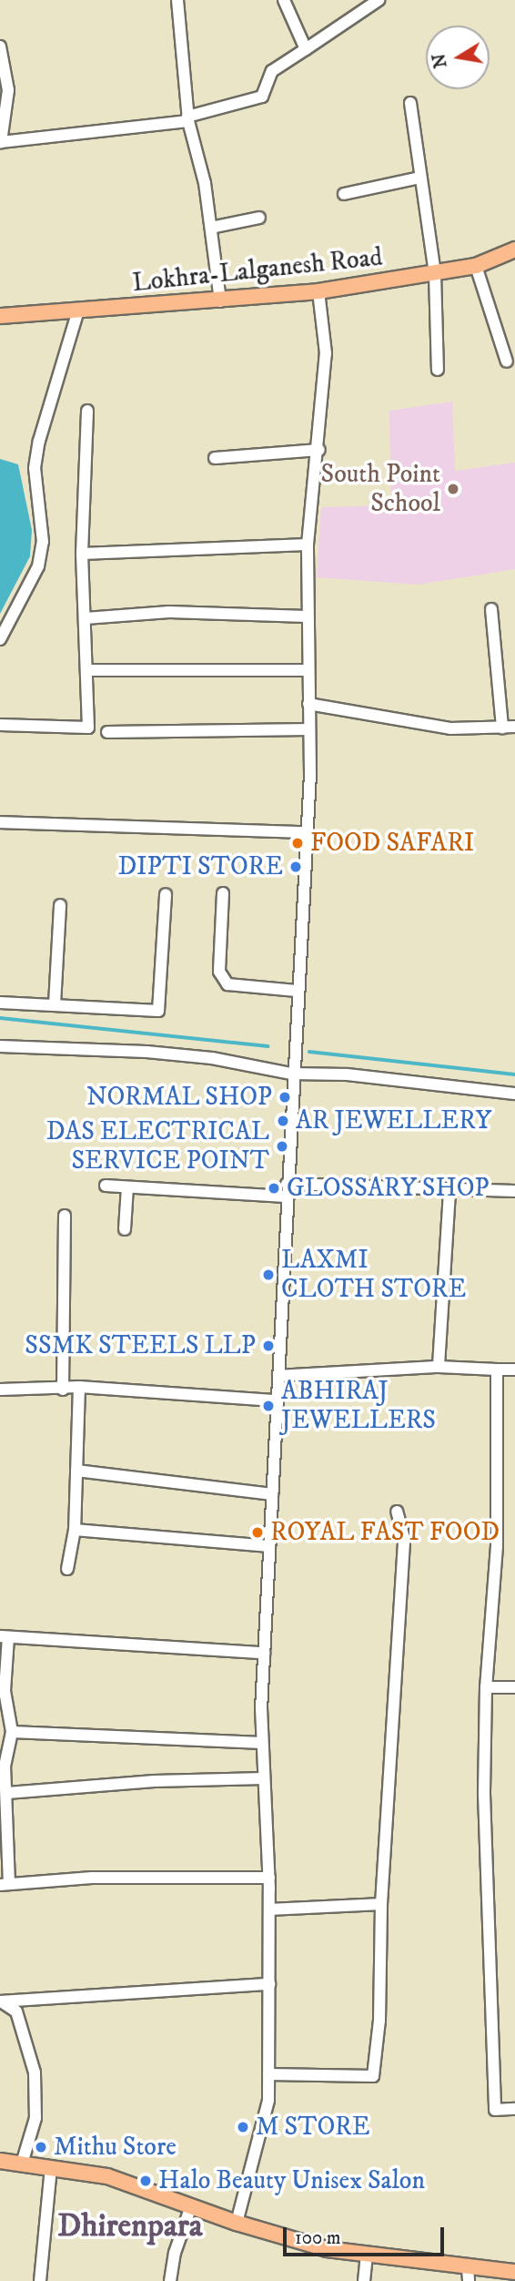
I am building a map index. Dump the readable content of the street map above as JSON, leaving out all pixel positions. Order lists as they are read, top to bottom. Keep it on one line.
{"streets":{"main road":["Lokhra-Lalganesh Road"]},"districts":["Dhirenpara"],"places":["South Point School","FOOD SAFARI","DIPTI STORE","NORMAL SHOP","AR JEWELLERY","DAS ELECTRICAL SERVICE POINT","GLOSSARY SHOP","LAXMI CLOTH STORE","SSMK STEELS LLP","ABHIRAJ JEWELLERS","ROYAL FAST FOOD","M STORE","Mithu Store","Halo Beauty Unisex Salon"],"scale_bar":"100 m","north":"left"}
